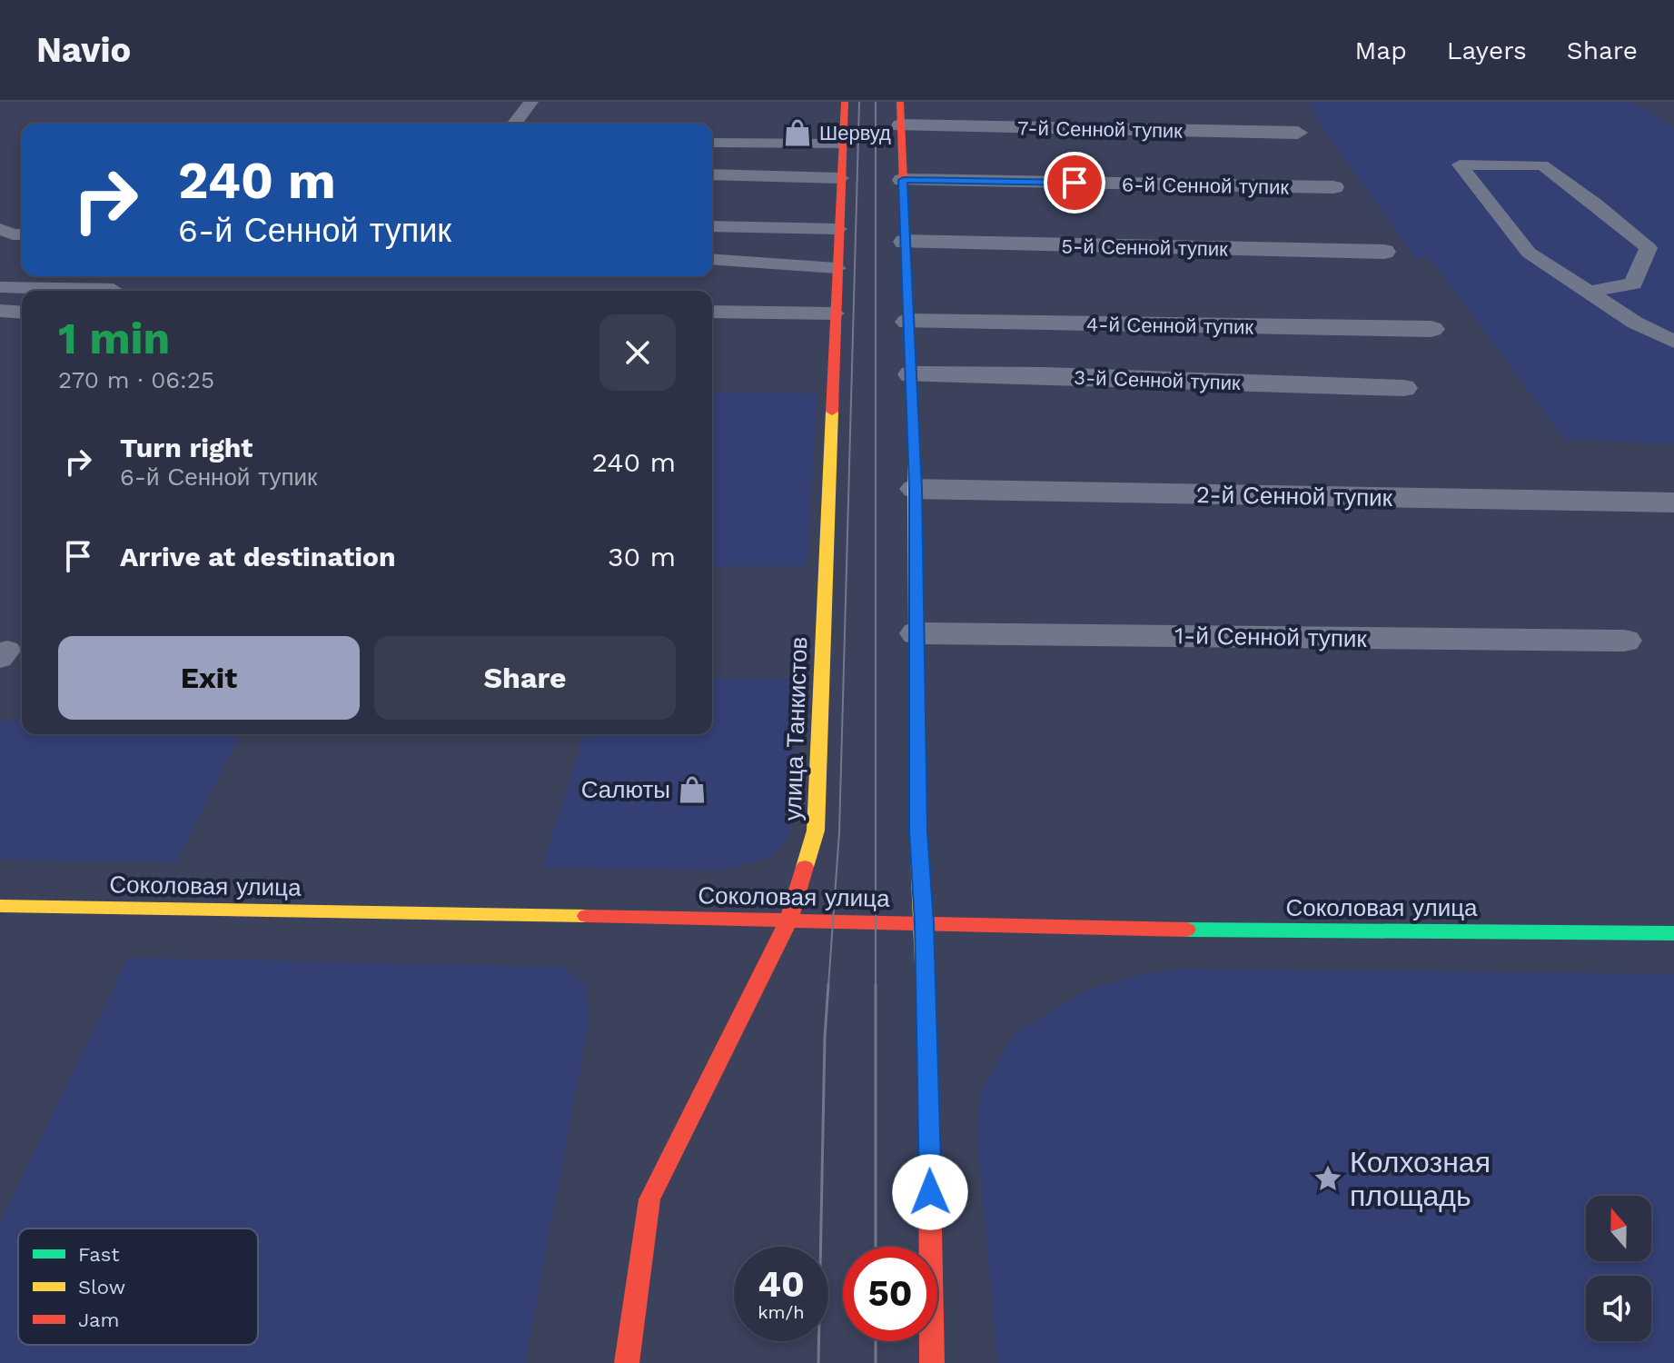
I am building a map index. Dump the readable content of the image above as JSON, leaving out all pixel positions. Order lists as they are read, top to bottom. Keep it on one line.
{"streets":{"main road":["улица Танкистов","Соколовая улица"],"street":["7-й Сенной тупик","6-й Сенной тупик","5-й Сенной тупик","4-й Сенной тупик","3-й Сенной тупик","2-й Сенной тупик","1-й Сенной тупик"]},"crossings":[["улица Танкистов","Соколовая улица"]],"places":{"shop":["Шервуд","Салюты"],"place":["Колхозная площадь"]},"legend":["Fast","Slow","Jam"],"north":"top","page":{"header":"Navio","nav":["Map","Layers","Share"],"turn":["240 m","6-й Сенной тупик"],"heading":["1 min","270 m · 06:25"],"list":[{"name":"Turn right","note":"6-й Сенной тупик","value":"240 m"},{"name":"Arrive at destination","value":"30 m"}],"buttons":["Exit","Share"],"speed":"40 km/h","limit":"50"}}
